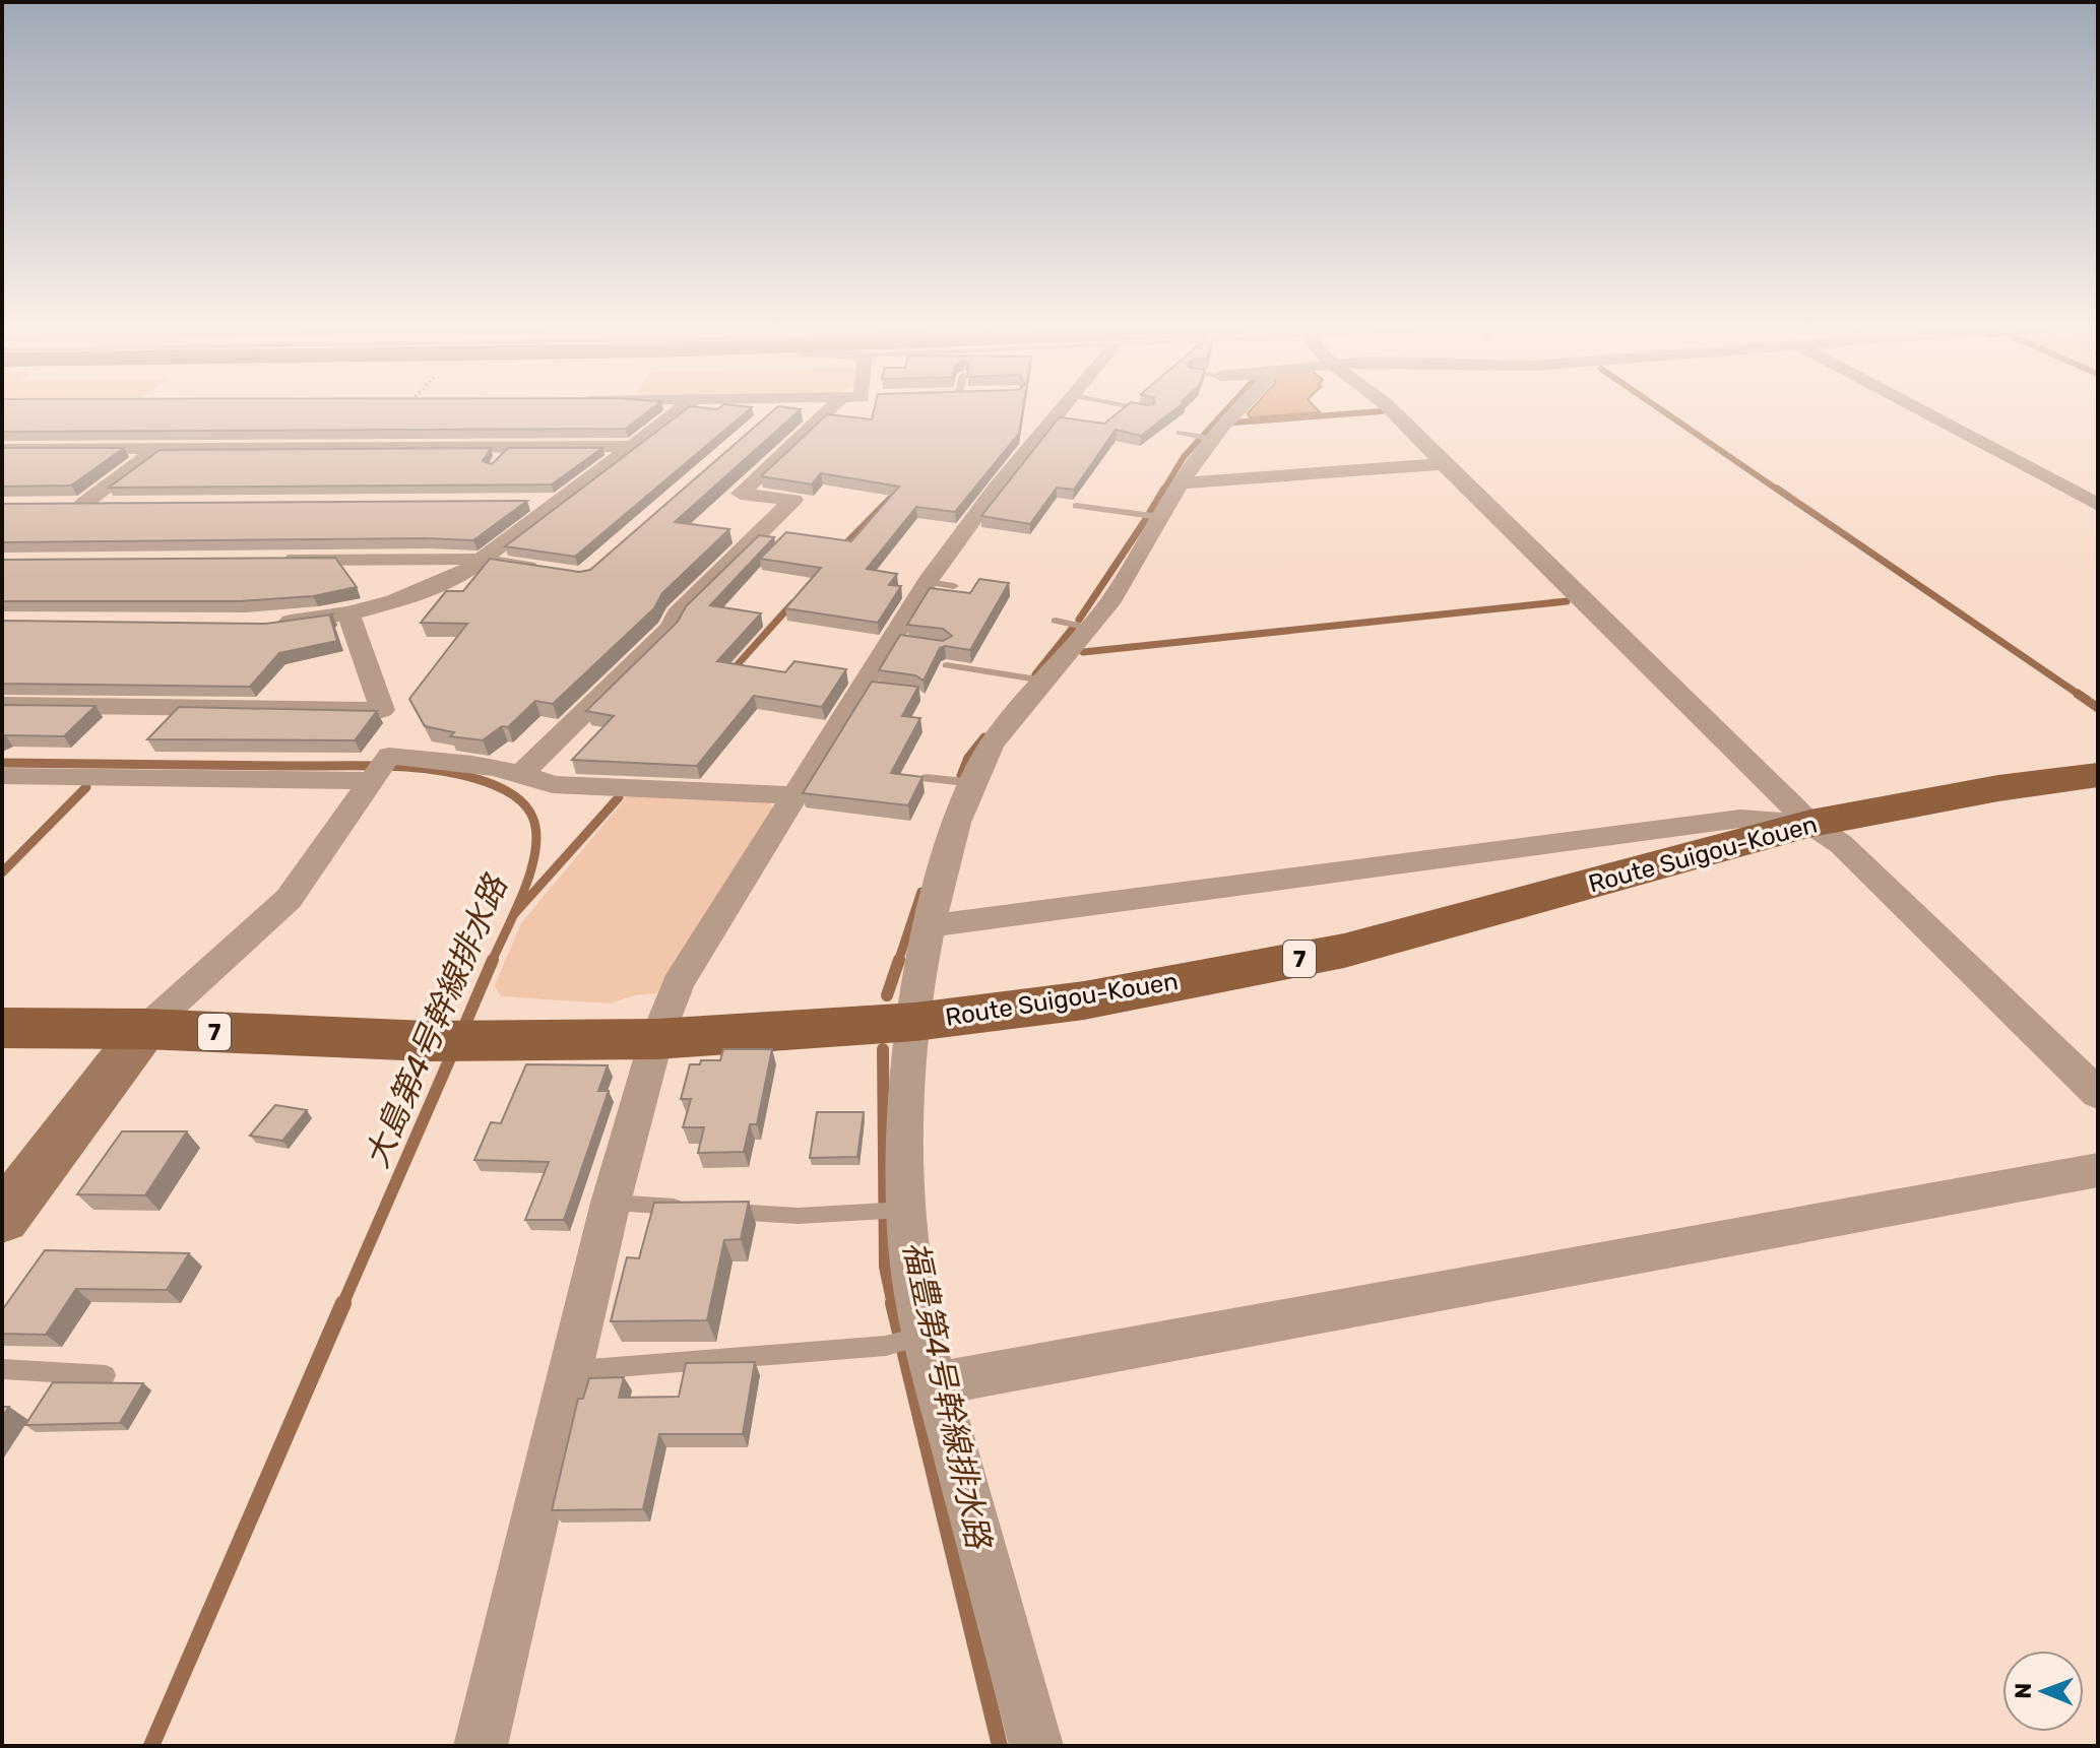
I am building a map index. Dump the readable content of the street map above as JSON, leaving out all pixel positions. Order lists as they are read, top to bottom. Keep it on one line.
{"streets":{"main road":["Route Suigou-Kouen","7"]},"water":["大島第4号幹線排水路","福豊第4号幹線排水路"],"north":"left"}
